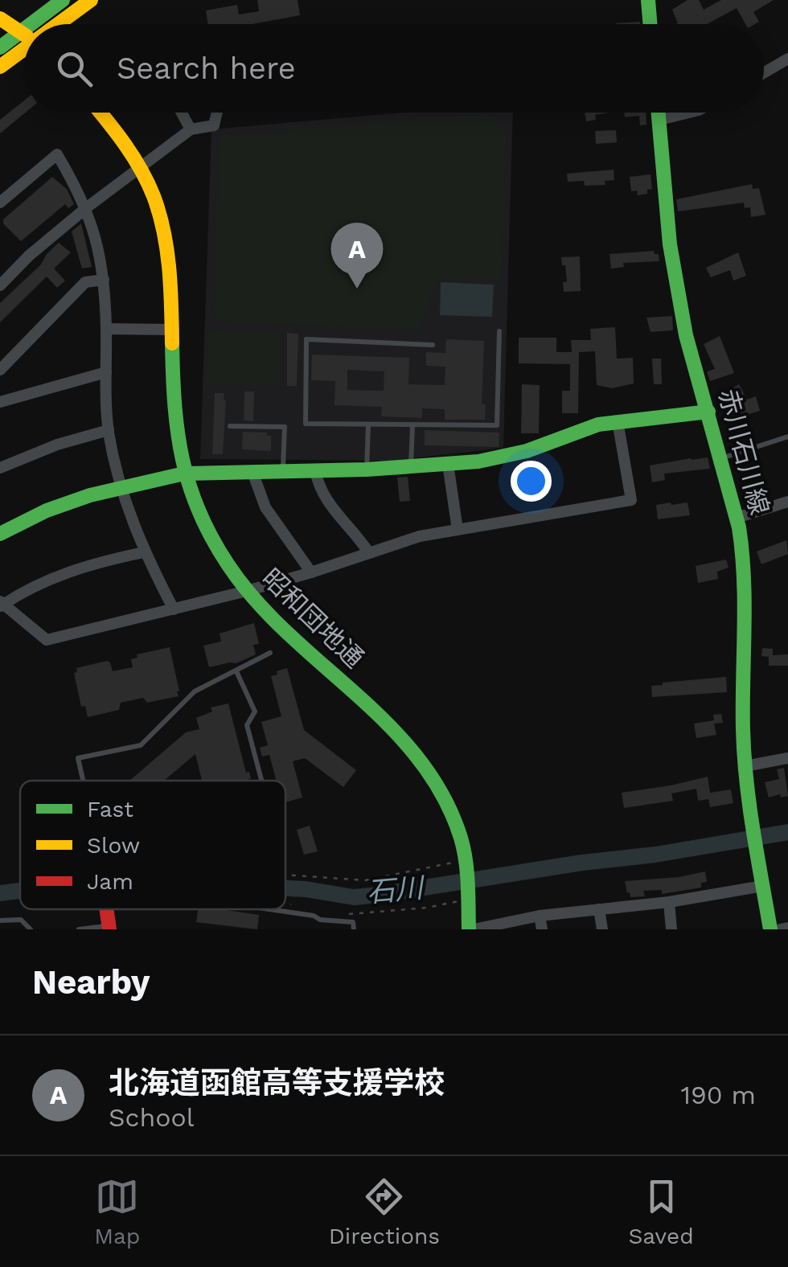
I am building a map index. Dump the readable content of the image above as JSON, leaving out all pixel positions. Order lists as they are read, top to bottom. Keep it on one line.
{"streets":{"main road":["赤川石川線","昭和団地通"]},"water":["石川"],"legend":["Fast","Slow","Jam"],"page":{"search":"Search here","pins":"A","heading":"Nearby","list":[{"mark":"A","name":"北海道函館高等支援学校","note":"School","value":"190 m"}],"nav":["Map","Directions","Saved"]}}
